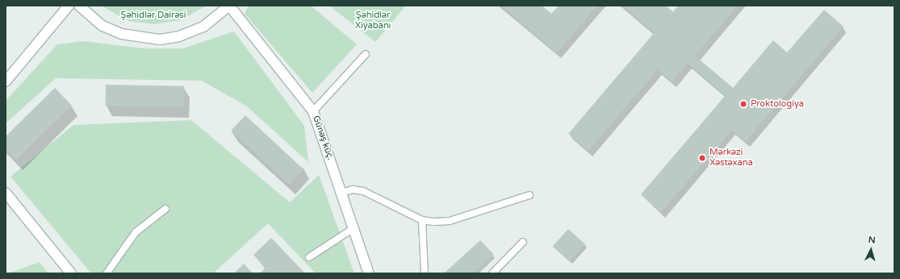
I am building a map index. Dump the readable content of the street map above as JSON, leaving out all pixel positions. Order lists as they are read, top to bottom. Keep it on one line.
{"streets":{"street":["Günəş küç."]},"parks":["Şəhidlər Dairəsi","Şəhidlər Xiyabanı"],"places":["Proktologiya","Mərkəzi Xəstəxana"],"north":"top"}
